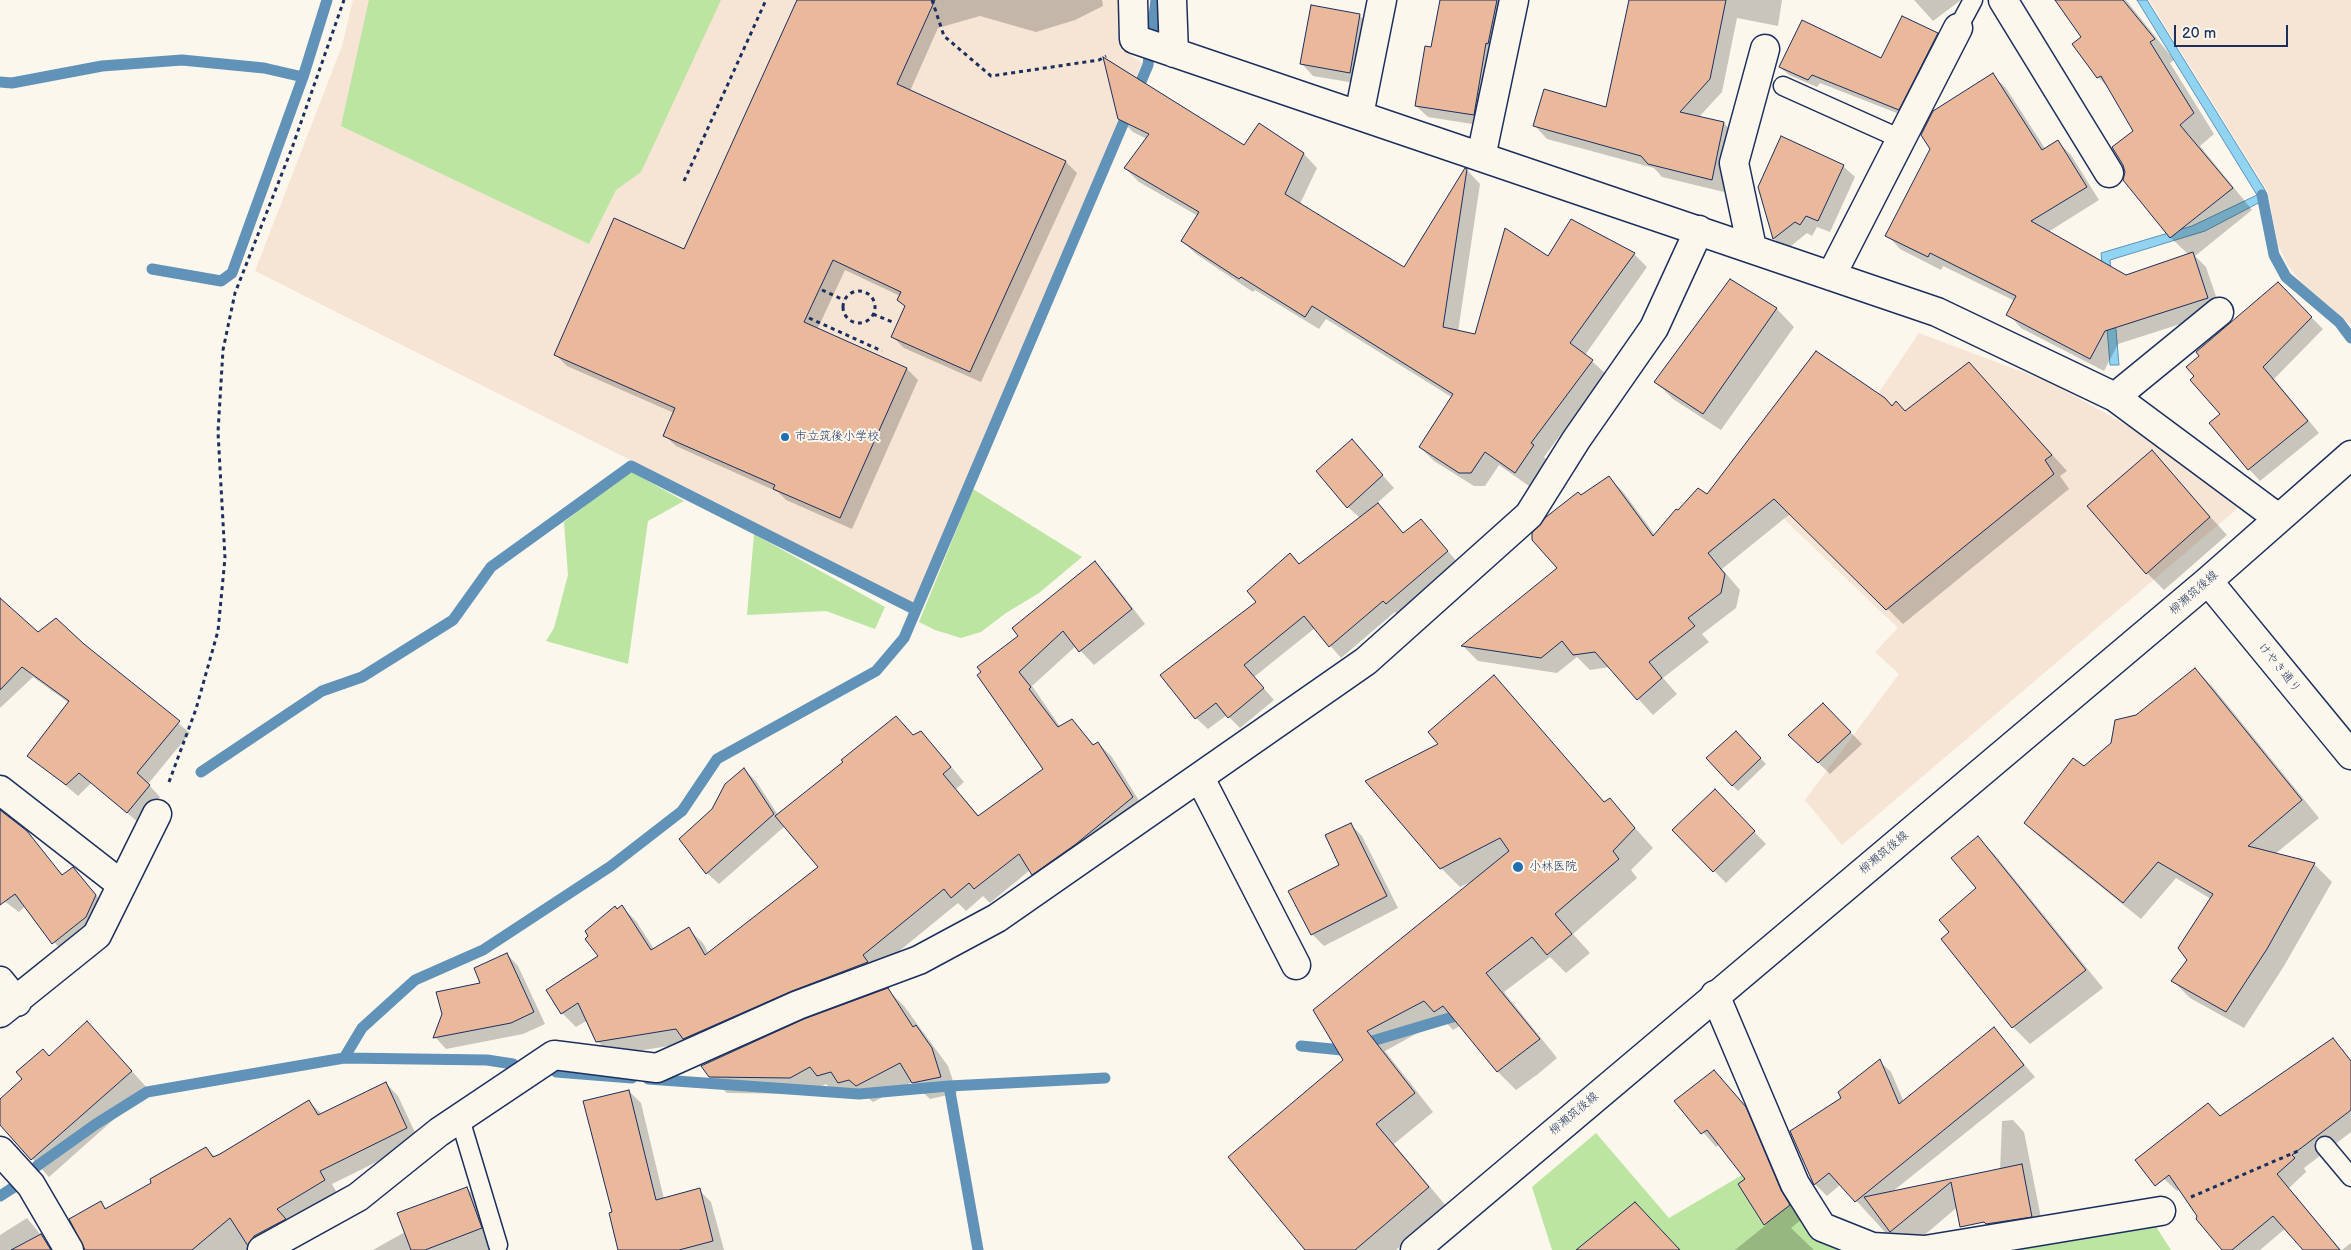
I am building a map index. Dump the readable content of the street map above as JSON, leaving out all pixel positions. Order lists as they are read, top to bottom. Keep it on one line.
{"streets":{"street":["柳瀬筑後線","けやき通り"]},"crossings":[["柳瀬筑後線","けやき通り"]],"places":["市立筑後小学校","小林医院"],"scale_bar":"20 m"}
